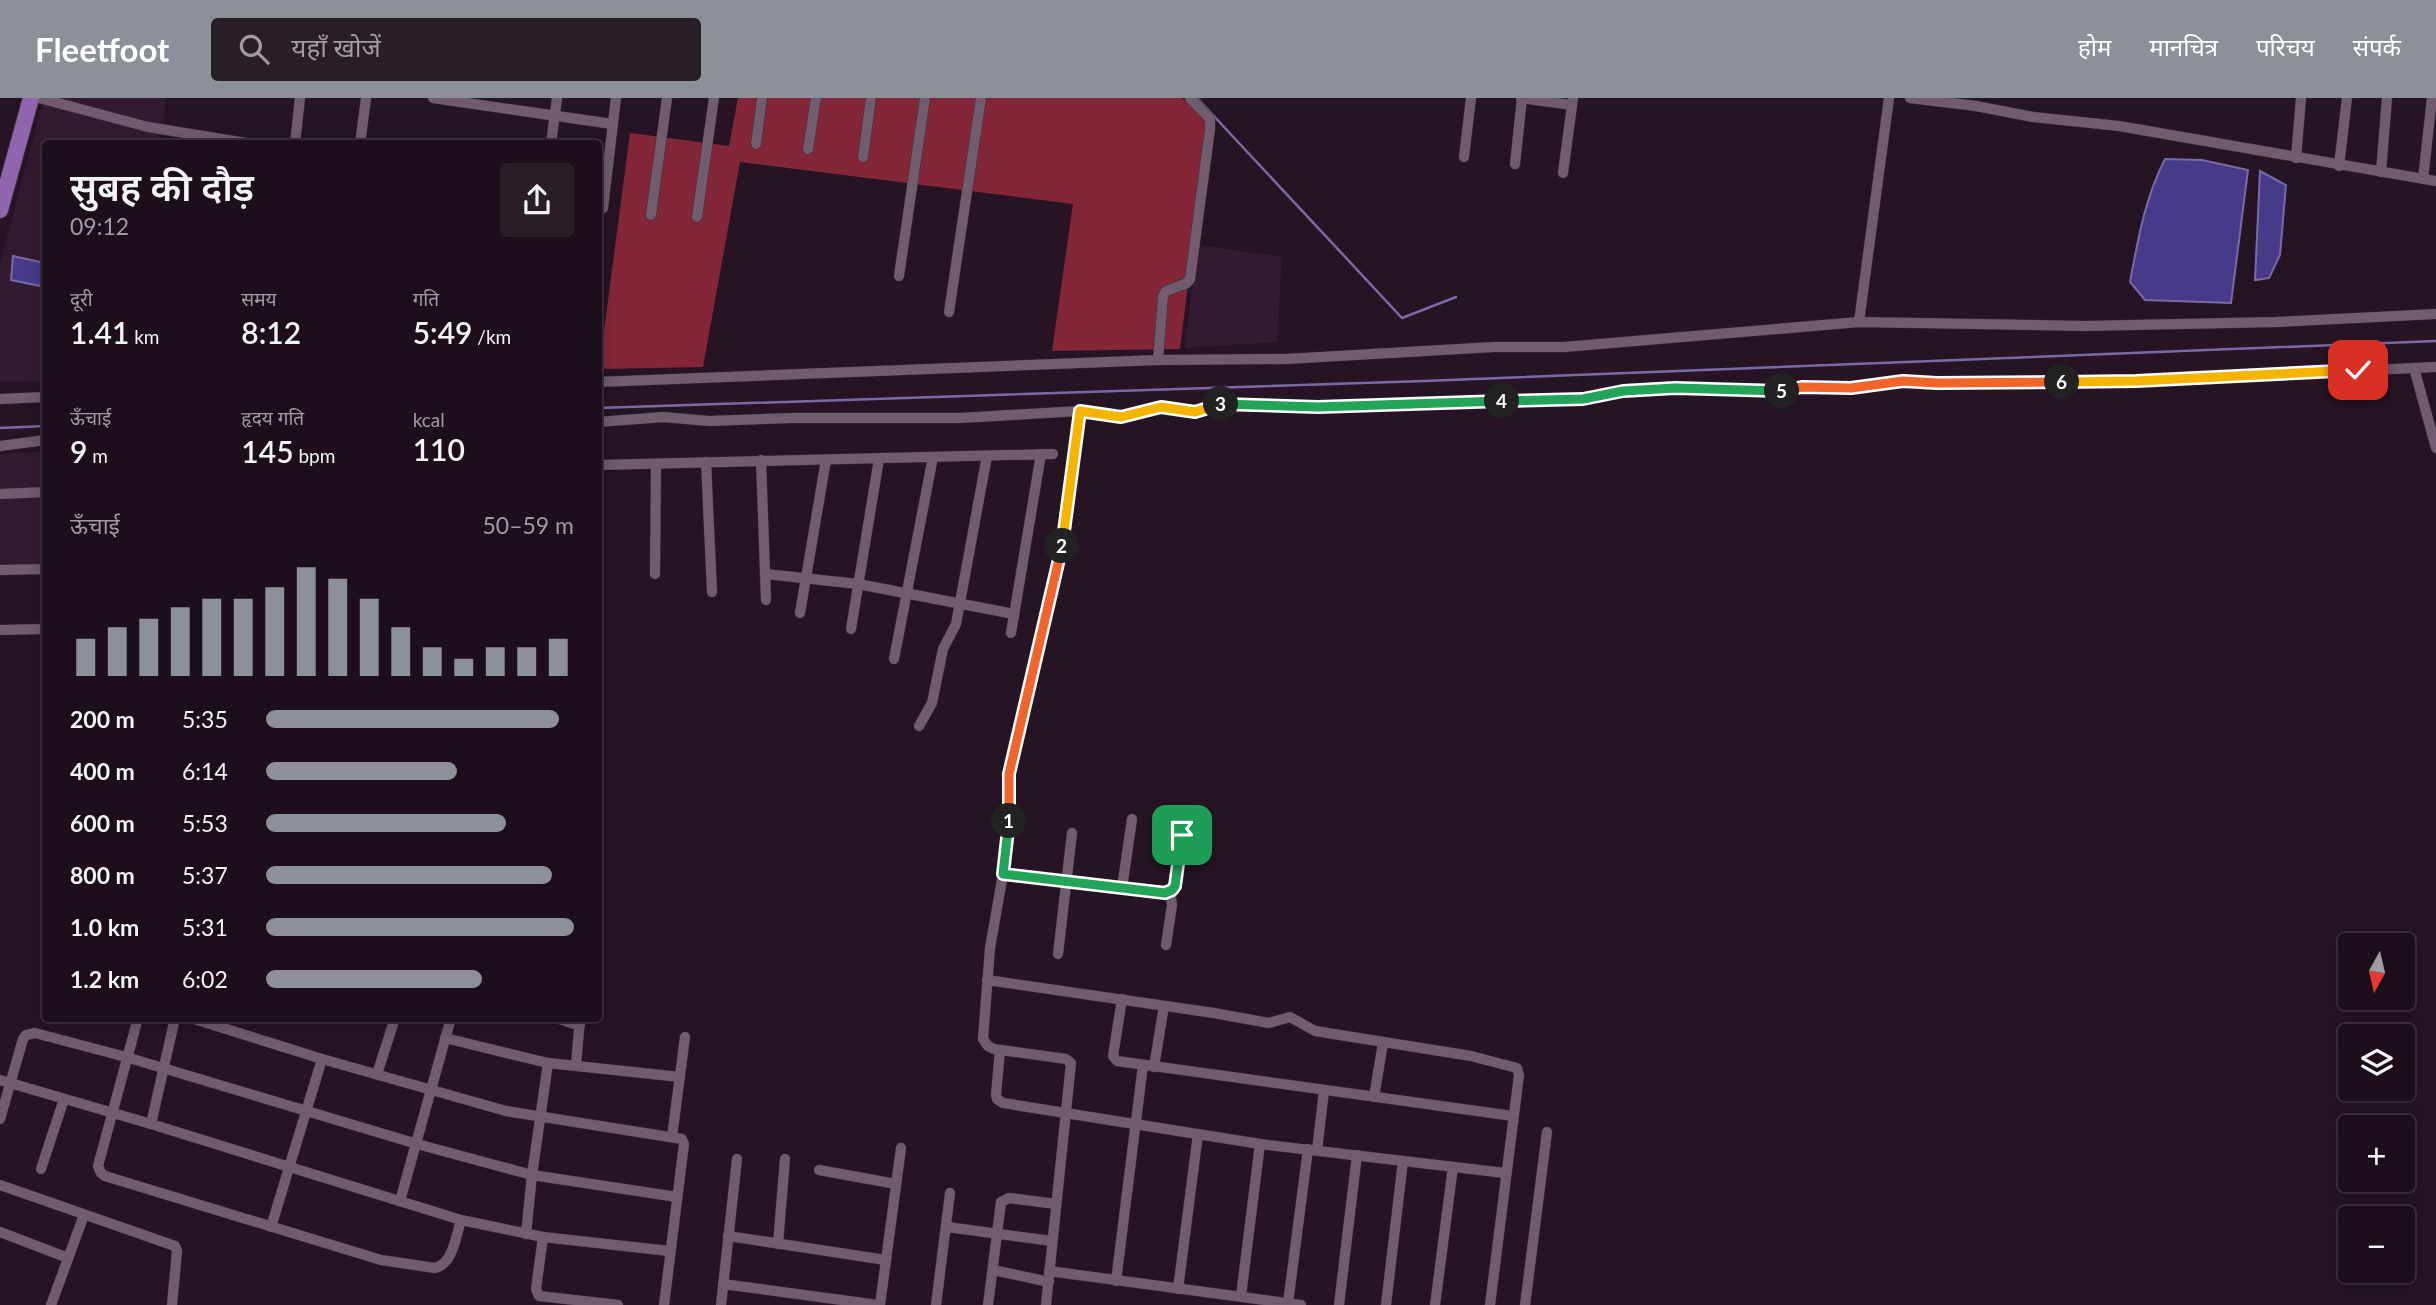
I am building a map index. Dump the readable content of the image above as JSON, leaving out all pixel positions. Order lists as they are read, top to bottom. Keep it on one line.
{"north":"bottom","page":{"header":"Fleetfoot","search":"यहाँ खोजें","nav":["होम","मानचित्र","परिचय","संपर्क"],"heading":["सुबह की दौड़","09:12"],"stats":[["दूरी","1.41 km"],["समय","8:12"],["गति","5:49 /km"],["ऊँचाई","9 m"],["हृदय गति","145 bpm"],["kcal","110"]],"pins":["6","5","4","3","2","1"],"chart":["ऊँचाई","50–59 m"],"list":[{"name":"200 m","note":"5:35"},{"name":"400 m","note":"6:14"},{"name":"600 m","note":"5:53"},{"name":"800 m","note":"5:37"},{"name":"1.0 km","note":"5:31"},{"name":"1.2 km","note":"6:02"}],"map_buttons":["+","−"]}}
